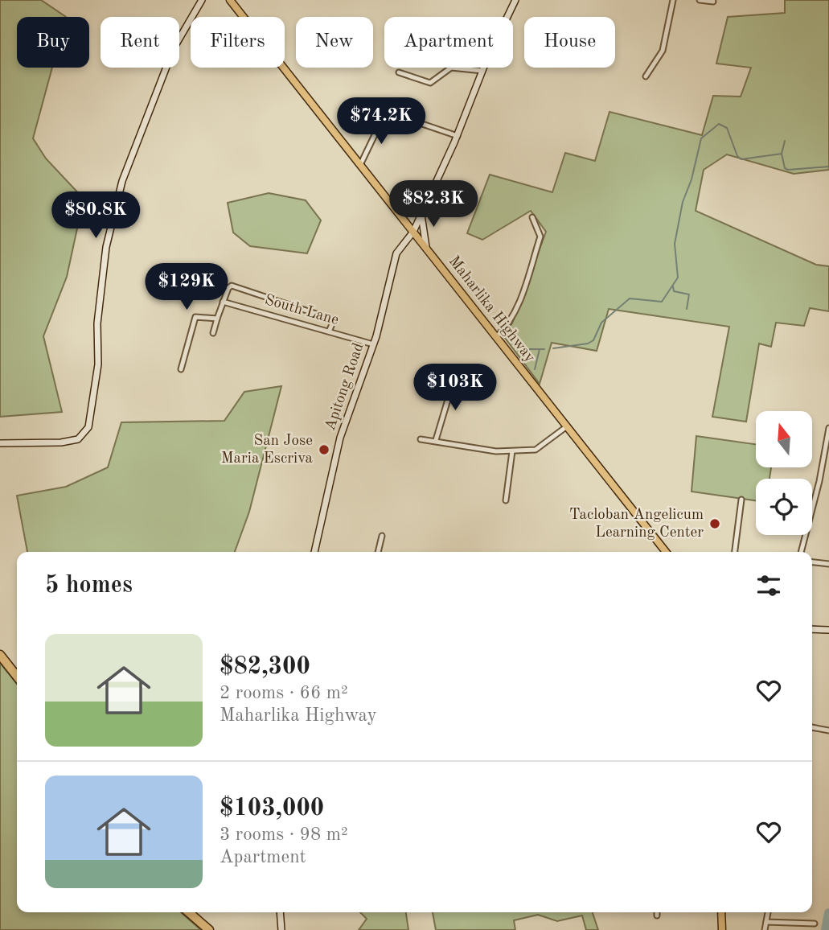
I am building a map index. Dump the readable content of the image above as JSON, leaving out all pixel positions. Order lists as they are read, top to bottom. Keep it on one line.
{"streets":{"main road":["Maharlika Highway"],"street":["South Lane","Apitong Road"]},"crossings":[["Maharlika Highway","Apitong Road"],["South Lane","Apitong Road"]],"places":["San Jose Maria Escriva","Tacloban Angelicum Learning Center"],"north":"top","page":{"chip":["Buy","Rent","Filters","New","Apartment","House"],"price":["$74.2K","$82.3K","$80.8K","$129K","$103K"],"heading":"5 homes","list":[{"name":"$82,300","note":"2 rooms · 66 m² · Maharlika Highway"},{"name":"$103,000","note":"3 rooms · 98 m² · Apartment"}]}}
